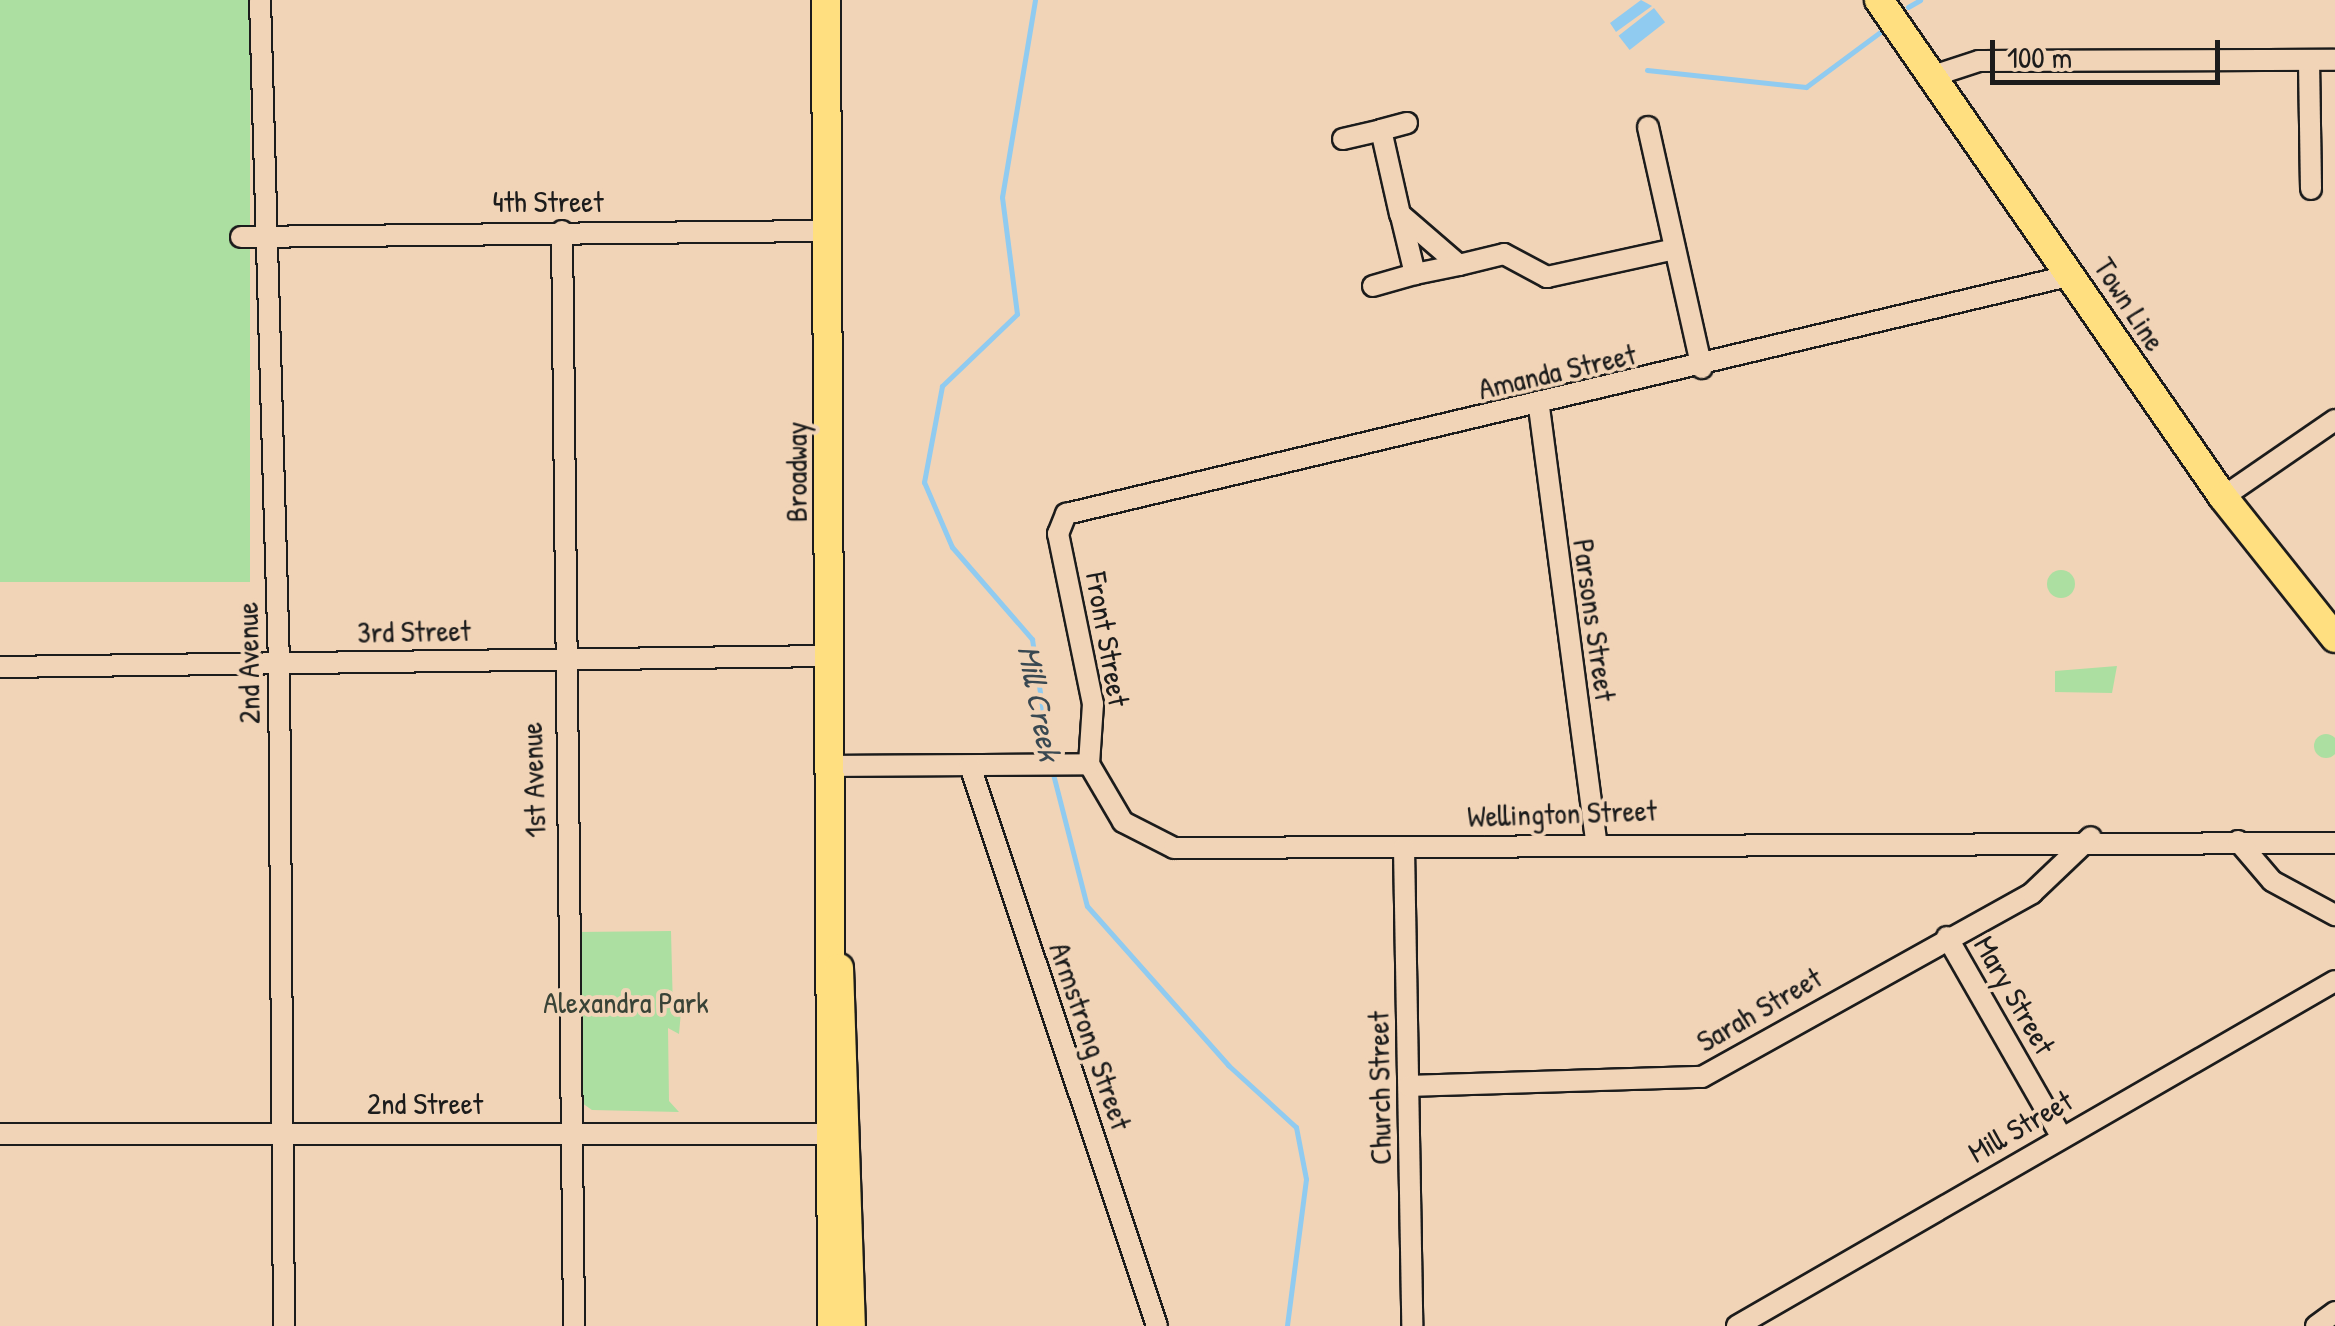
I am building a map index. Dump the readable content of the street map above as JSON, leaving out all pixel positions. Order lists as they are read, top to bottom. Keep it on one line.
{"streets":{"main road":["Town Line","Broadway"],"street":["4th Street","Amanda Street","Parsons Street","3rd Street","Front Street","2nd Avenue","1st Avenue","Wellington Street","Mary Street","Sarah Street","Armstrong Street","Church Street","2nd Street","Mill Street"]},"crossings":[["4th Street","Broadway"],["4th Street","2nd Avenue"],["4th Street","1st Avenue"],["Town Line","Amanda Street"],["Amanda Street","Parsons Street"],["Amanda Street","Front Street"],["Broadway","3rd Street"],["Broadway","2nd Street"],["Parsons Street","Wellington Street"],["3rd Street","2nd Avenue"],["3rd Street","1st Avenue"],["Front Street","Wellington Street"],["2nd Avenue","2nd Street"],["1st Avenue","2nd Street"],["Wellington Street","Sarah Street"],["Wellington Street","Church Street"],["Mary Street","Sarah Street"],["Mary Street","Mill Street"],["Sarah Street","Church Street"]],"water":["Mill Creek"],"parks":["Alexandra Park"],"scale_bar":"100 m"}
